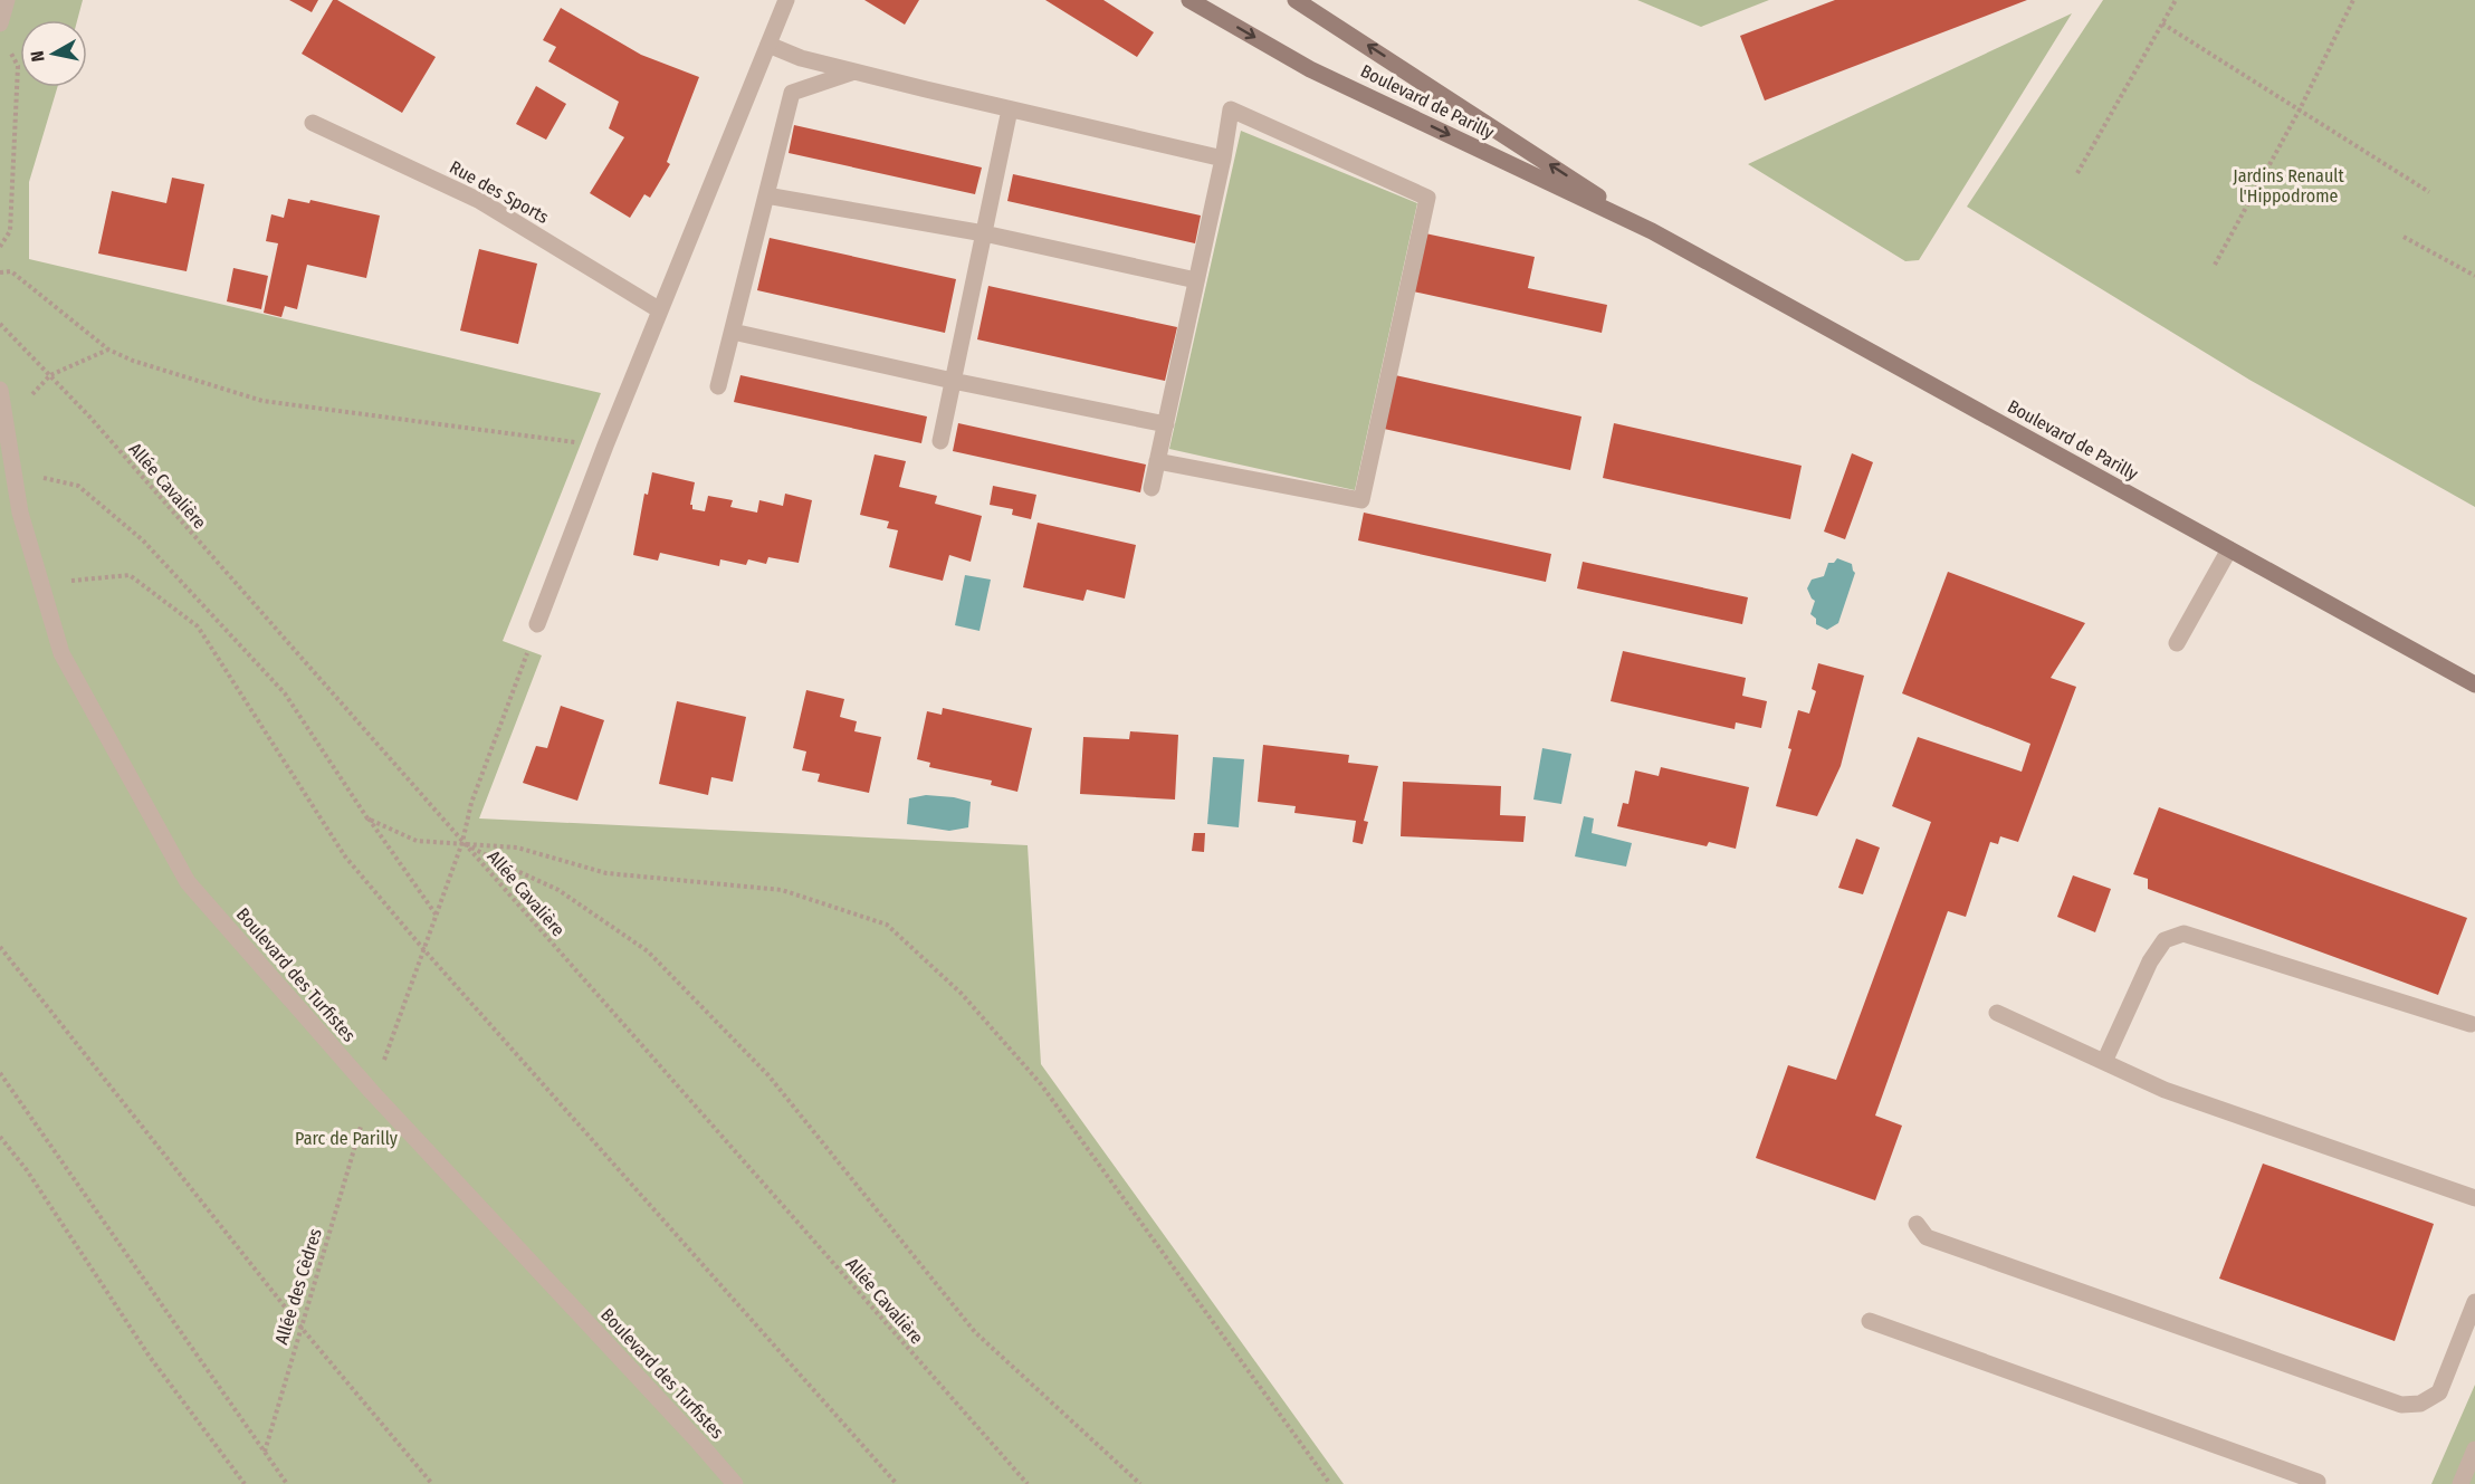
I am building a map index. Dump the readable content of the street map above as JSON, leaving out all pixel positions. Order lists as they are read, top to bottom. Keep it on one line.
{"streets":{"main road":["Boulevard de Parilly"],"street":["Rue des Sports","Boulevard des Turfistes"],"path":["Allée Cavalière","Allée des Cèdres"]},"crossings":[["Allée Cavalière","Allée des Cèdres"],["Boulevard des Turfistes","Allée des Cèdres"]],"parks":["Jardins Renault l'Hippodrome","Parc de Parilly"],"north":"left"}
